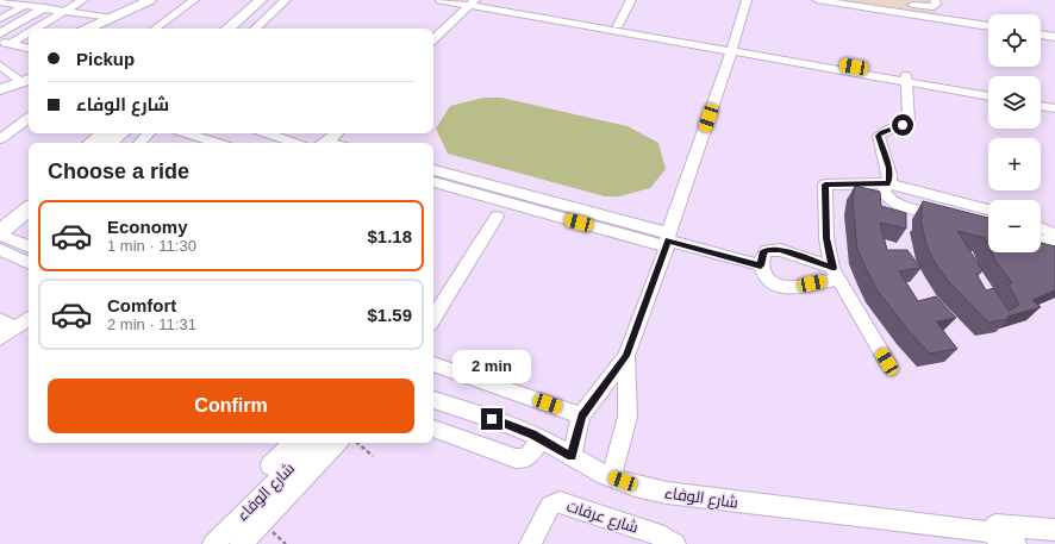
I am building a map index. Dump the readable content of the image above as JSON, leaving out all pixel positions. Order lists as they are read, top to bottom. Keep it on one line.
{"streets":{"street":["شارع الوفاء","شارع عرفات"]},"page":{"map_buttons":["+","−"],"banner":["Pickup","شارع الوفاء"],"heading":"Choose a ride","list":[{"name":"Economy","note":"1 min · 11:30","value":"$1.18"},{"name":"Comfort","note":"2 min · 11:31","value":"$1.59"}],"bubble":"2 min","buttons":"Confirm"}}
